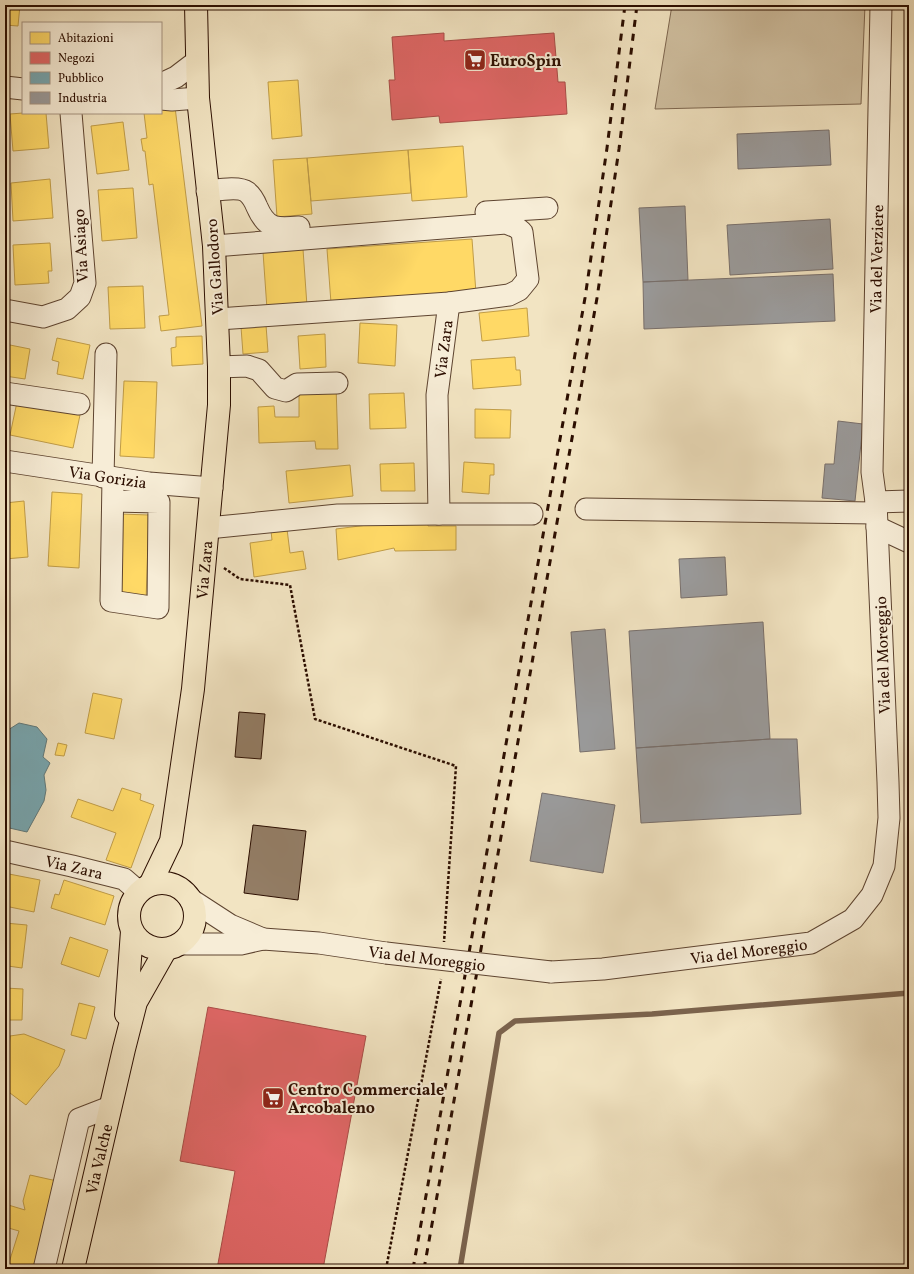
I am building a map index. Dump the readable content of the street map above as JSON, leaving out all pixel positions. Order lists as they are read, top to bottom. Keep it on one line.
{"streets":{"main road":["Via Gallodoro","Via Zara","Via Valche"],"street":["Via Asiago","Via del Verziere","Via Gorizia","Via del Moreggio"]},"crossings":[["Via del Verziere","Via del Moreggio"],["Via Gallodoro","Via Zara"],["Via Gallodoro","Via Gorizia"],["Via Zara","Via del Moreggio"],["Via Zara","Via Valche"],["Via del Moreggio","Via Valche"]],"places":{"supermarket":["EuroSpin","Centro Commerciale Arcobaleno"]},"legend":["Abitazioni","Negozi","Pubblico","Industria"]}
